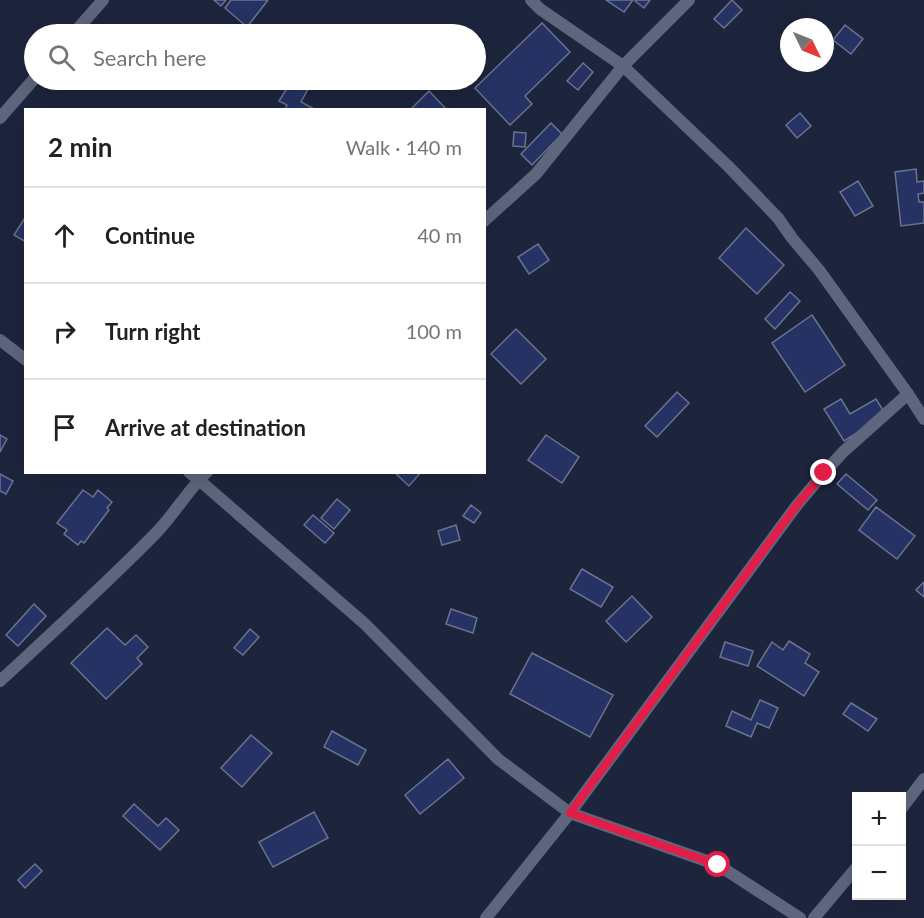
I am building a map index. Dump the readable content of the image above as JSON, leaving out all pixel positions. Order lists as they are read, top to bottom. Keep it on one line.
{"north":"bottom right","page":{"search":"Search here","heading":["2 min","Walk · 140 m"],"list":[["Continue","40 m"],["Turn right","100 m"],"Arrive at destination"],"map_buttons":["+","−"]}}
